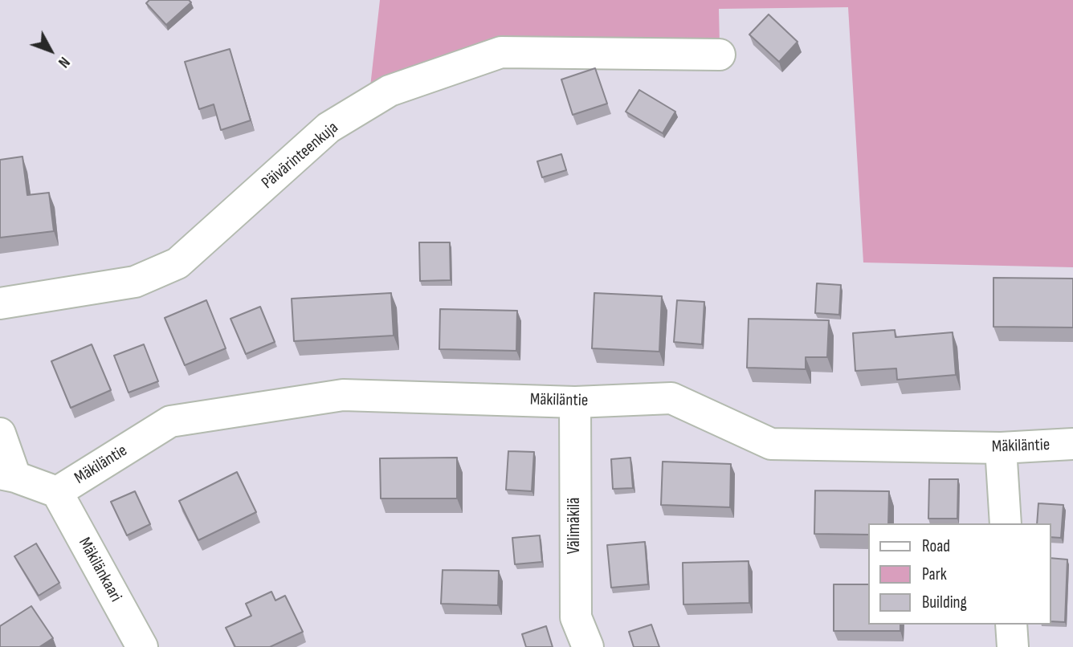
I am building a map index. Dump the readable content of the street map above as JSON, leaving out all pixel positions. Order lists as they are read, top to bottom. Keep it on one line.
{"streets":{"street":["Päivärinteenkuja","Mäkiläntie","Välimäkilä","Mäkilänkaari"]},"crossings":[["Mäkiläntie","Välimäkilä"],["Mäkiläntie","Mäkilänkaari"]],"legend":["Road","Park","Building"],"north":"bottom right"}
